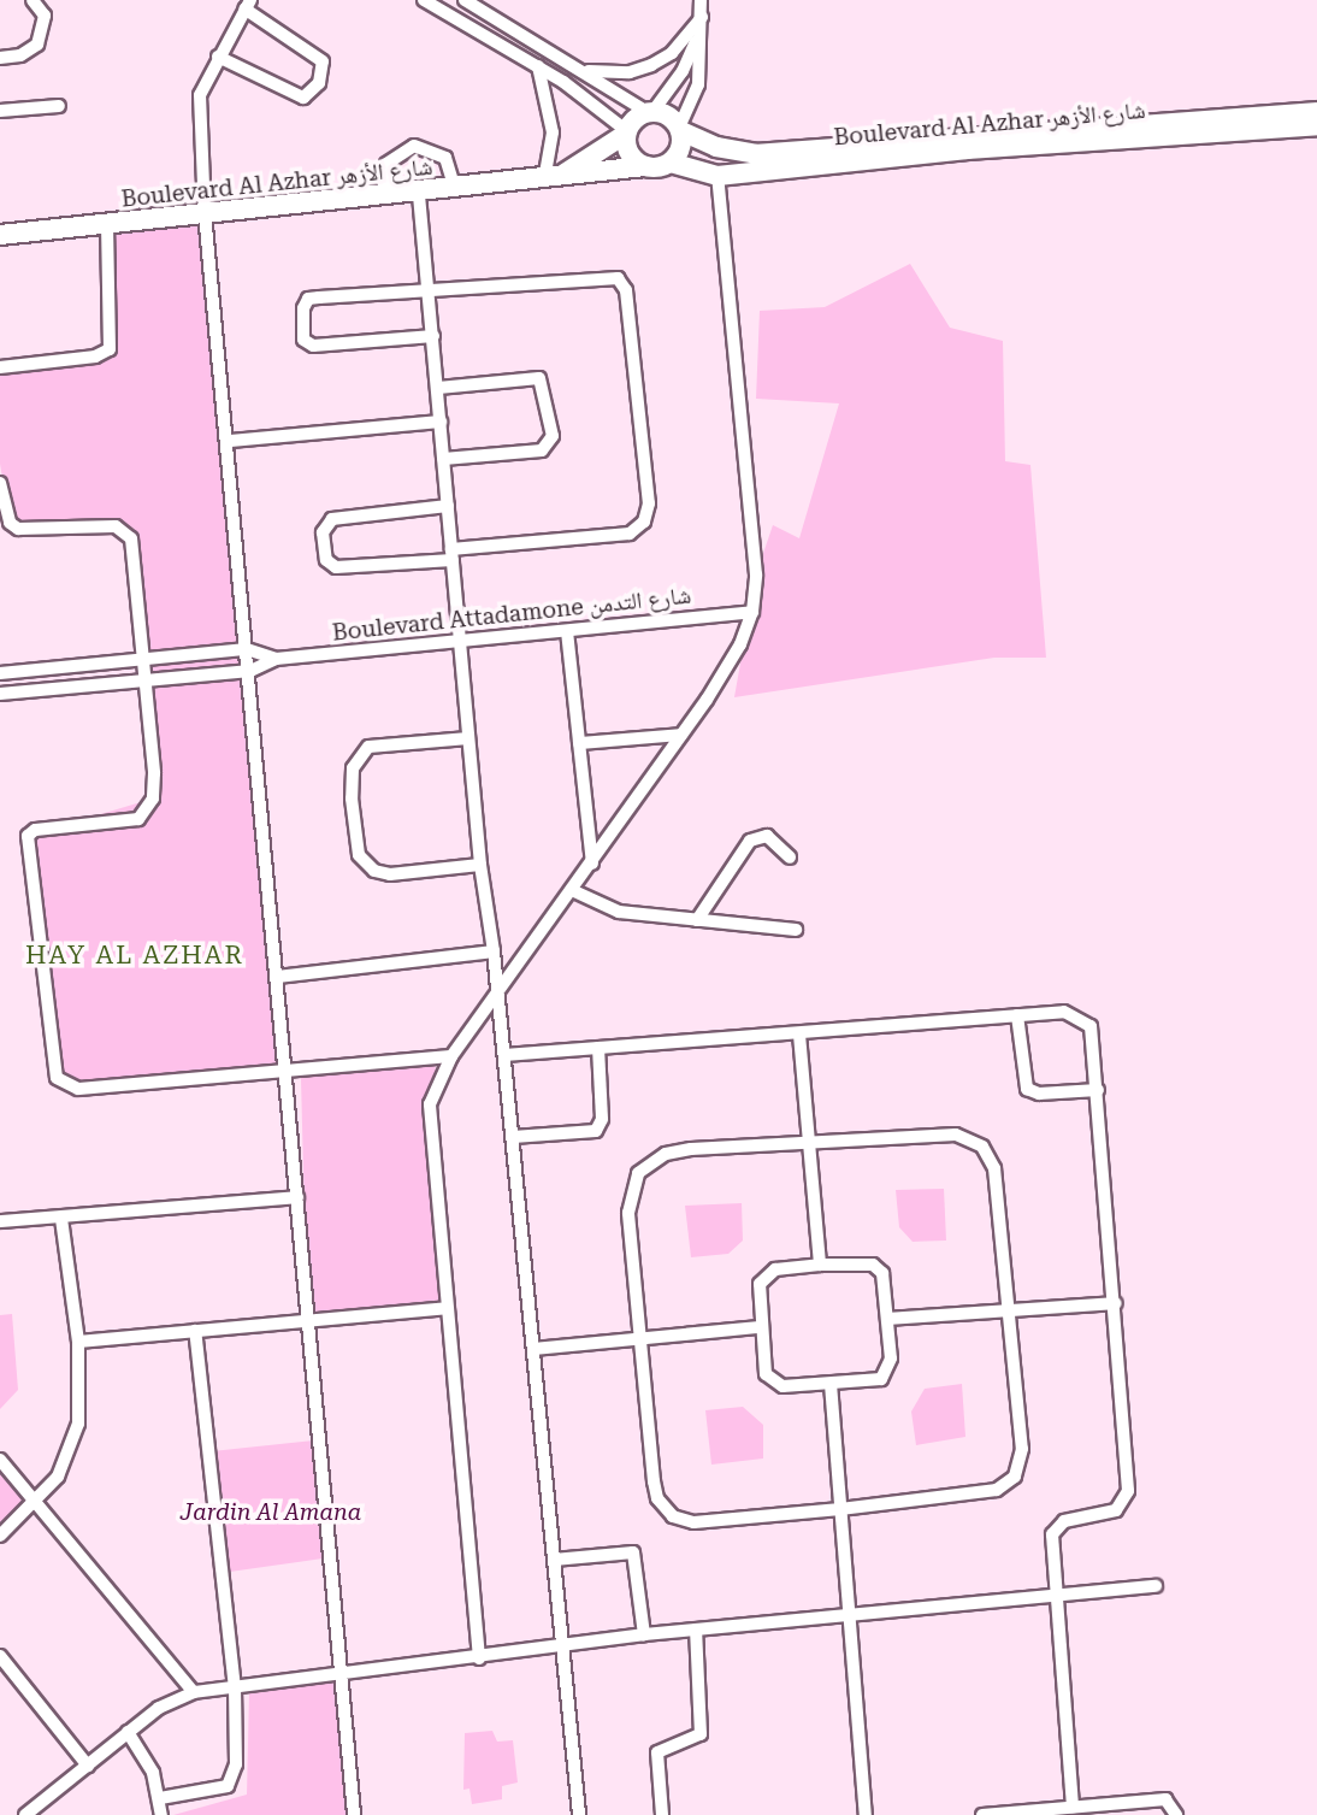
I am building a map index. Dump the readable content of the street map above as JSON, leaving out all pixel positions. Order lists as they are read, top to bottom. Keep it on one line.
{"streets":{"main road":["Boulevard Al Azhar شارع الأزهر"],"street":["Boulevard Attadamone شارع التدمن"]},"districts":["HAY AL AZHAR"],"parks":["Jardin Al Amana"]}
